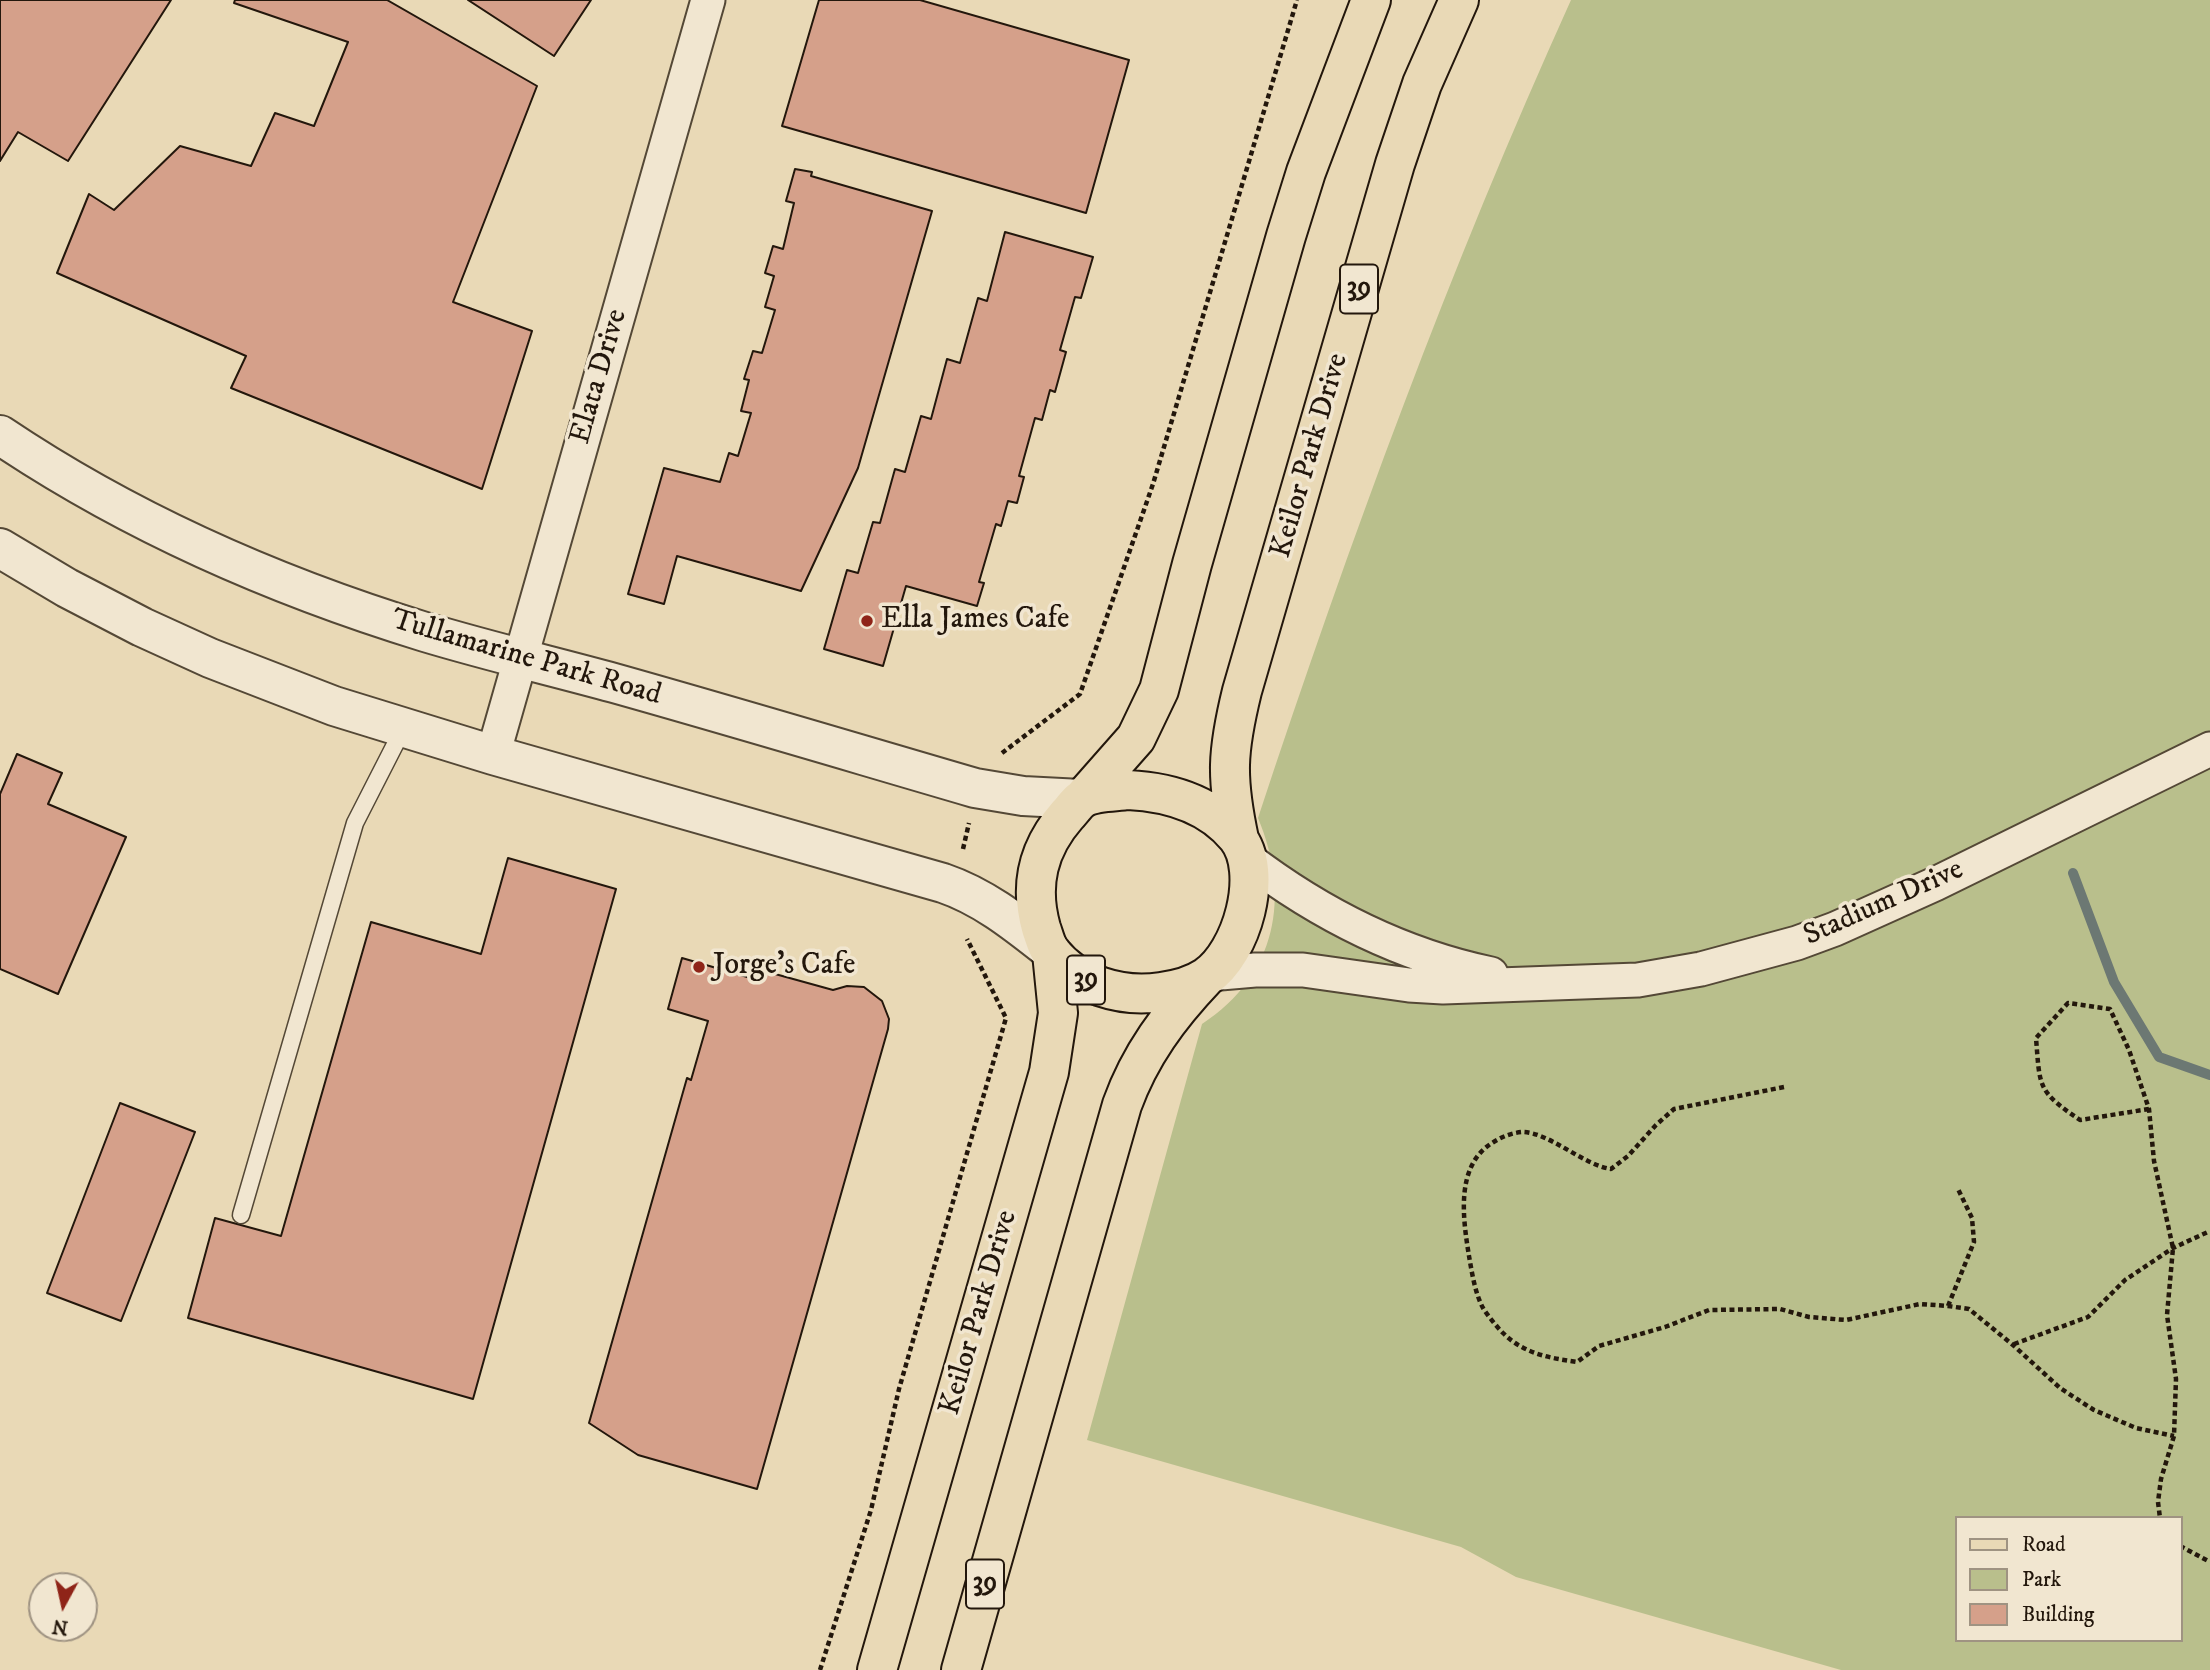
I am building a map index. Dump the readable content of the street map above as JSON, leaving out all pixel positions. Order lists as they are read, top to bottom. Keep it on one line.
{"streets":{"main road":["39","Keilor Park Drive"],"street":["Elata Drive","Tullamarine Park Road","Stadium Drive"]},"crossings":[["39","Keilor Park Drive"],["39","Tullamarine Park Road"],["Elata Drive","Tullamarine Park Road"],["Keilor Park Drive","Tullamarine Park Road"]],"places":["Ella James Cafe","Jorge's Cafe"],"legend":["Road","Park","Building"],"north":"bottom"}
